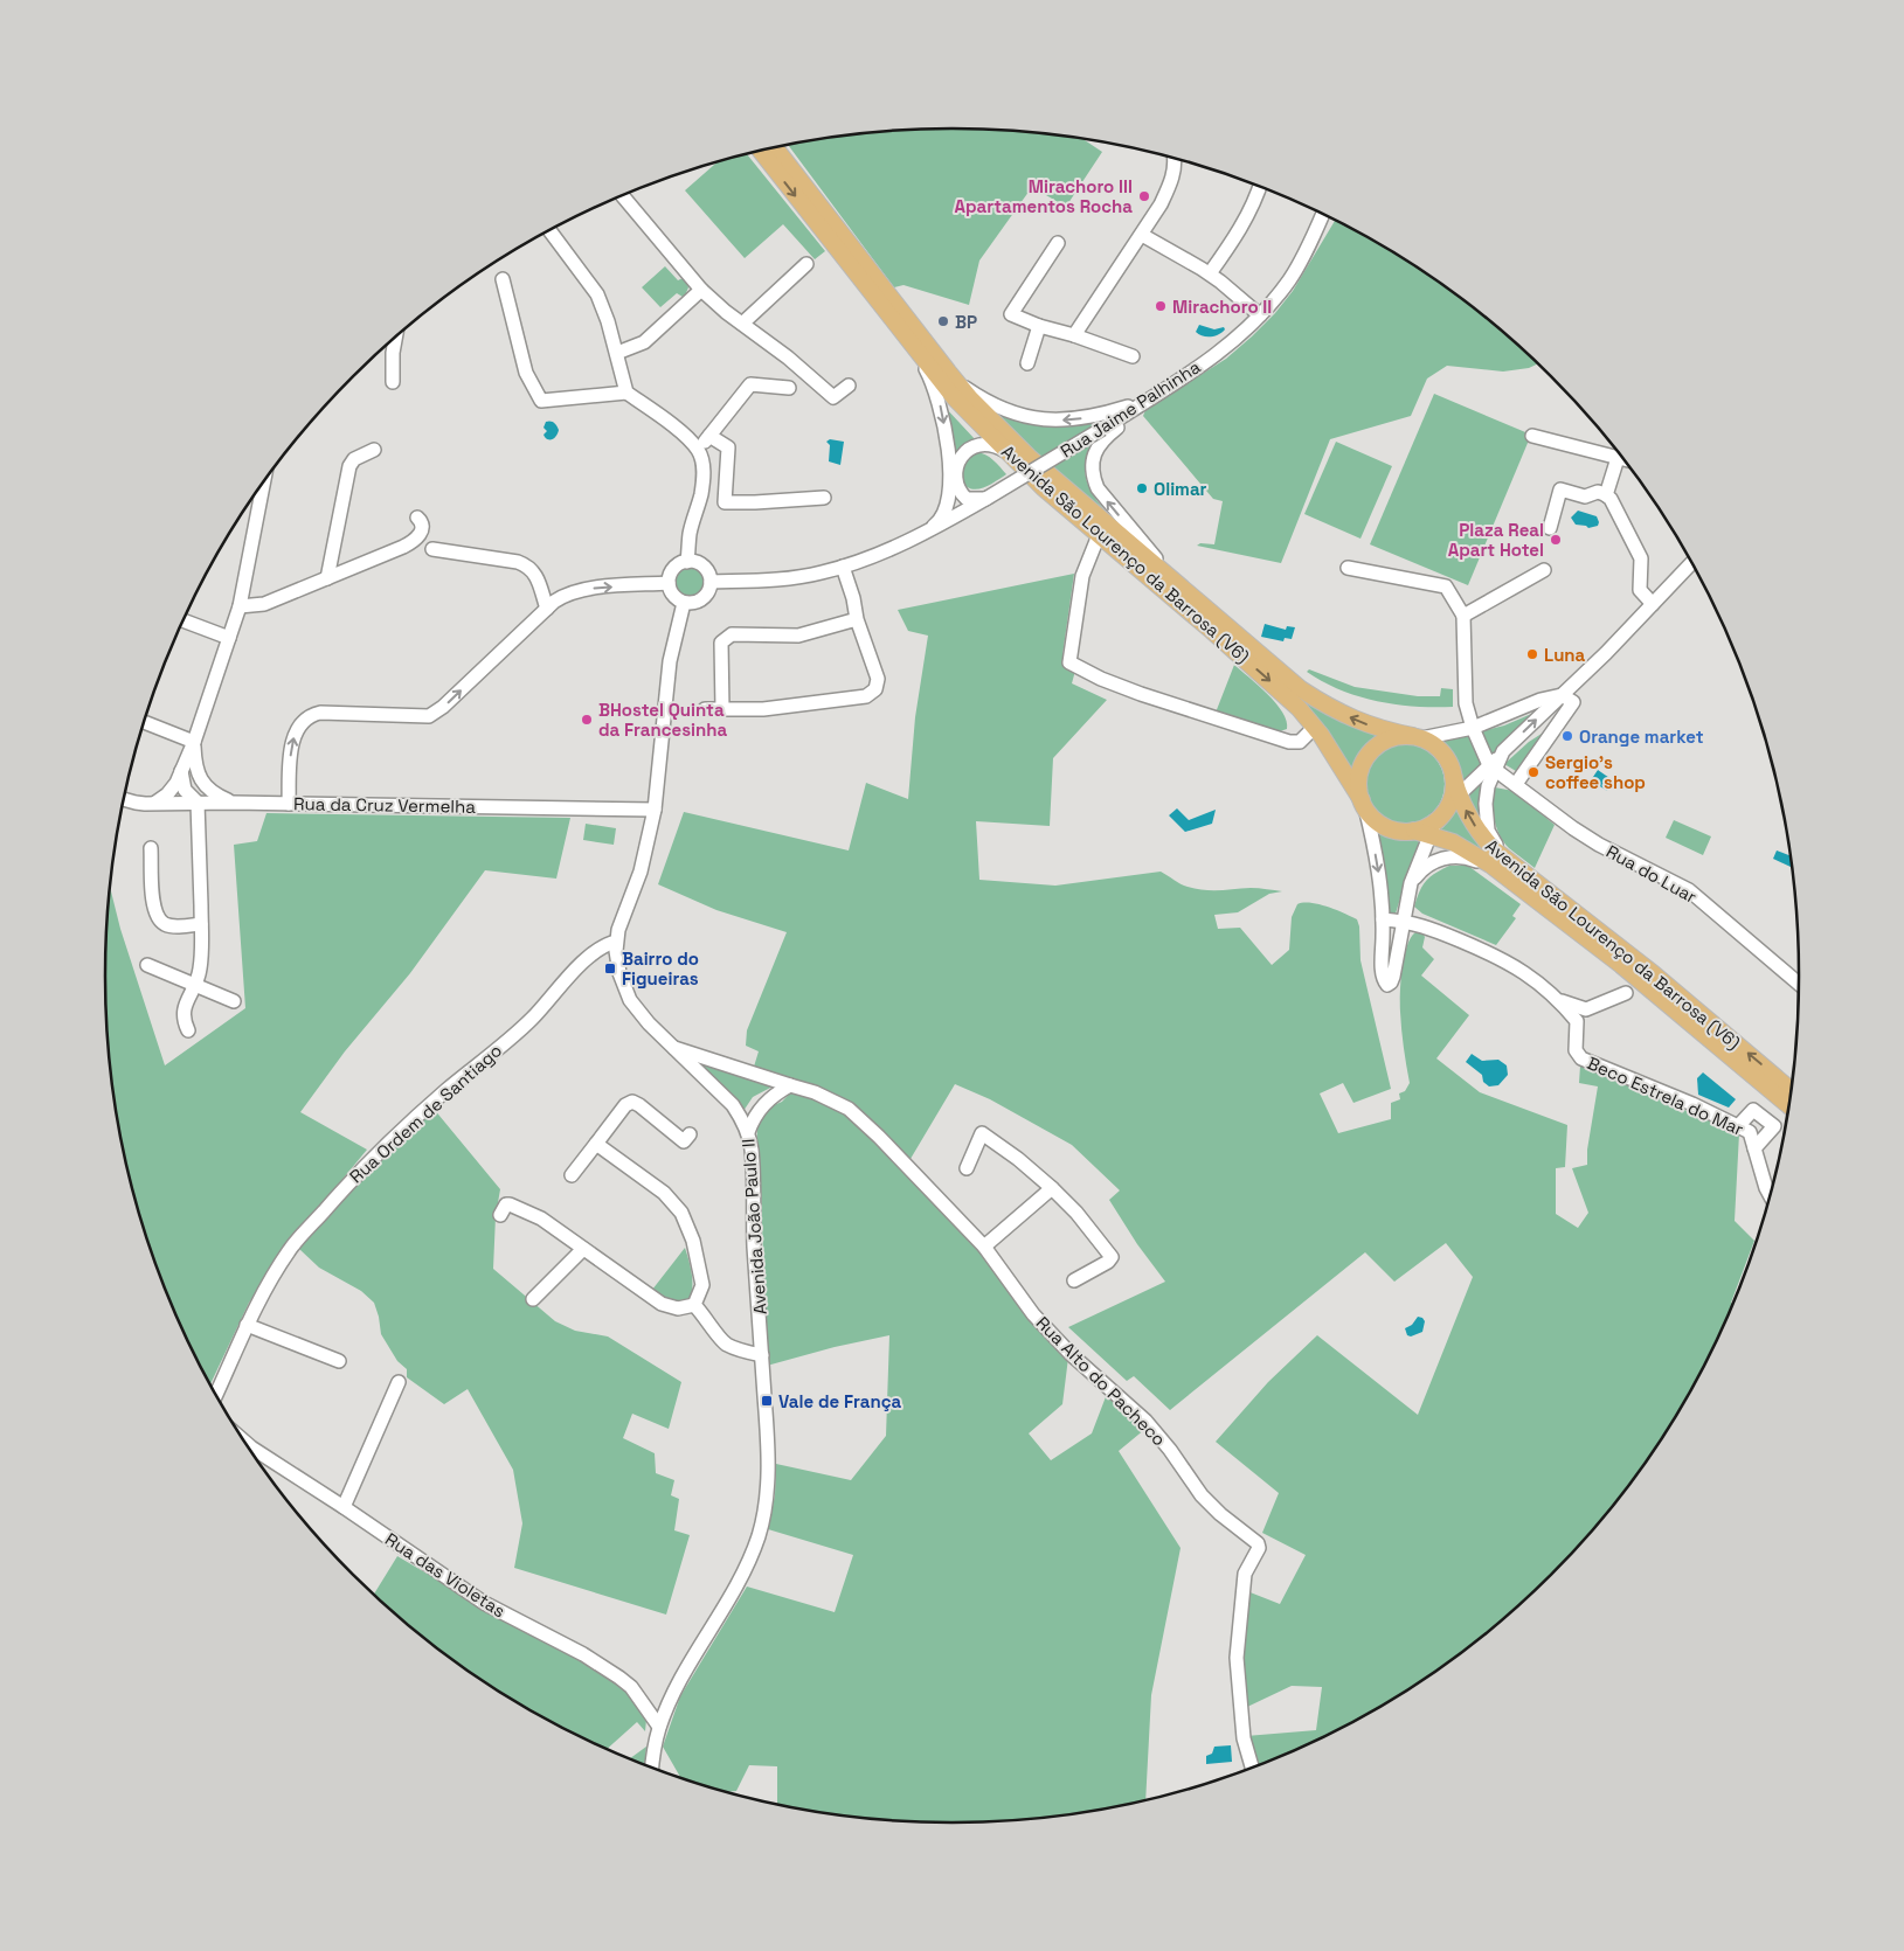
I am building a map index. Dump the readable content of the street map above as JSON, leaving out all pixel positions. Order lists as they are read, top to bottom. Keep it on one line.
{"streets":{"main road":["Avenida São Lourenço da Barrosa (V6)"],"street":["Rua Jaime Palhinha","Rua da Cruz Vermelha","Rua do Luar","Beco Estrela do Mar","Rua Ordem de Santiago","Avenida João Paulo II","Rua Alto do Pacheco","Rua das Violetas"]},"crossings":[["Rua Jaime Palhinha","Avenida João Paulo II"],["Rua da Cruz Vermelha","Avenida João Paulo II"],["Rua Ordem de Santiago","Avenida João Paulo II"],["Avenida João Paulo II","Rua Alto do Pacheco"],["Avenida João Paulo II","Rua das Violetas"]],"places":{"other":["Mirachoro III Apartamentos Rocha","Mirachoro II","BP","Olimar","Plaza Real Apart Hotel","Luna","BHostel Quinta da Francesinha","Orange market","Sergio’s coffee shop"],"transit":["Bairro do Figueiras","Vale de França"]}}
